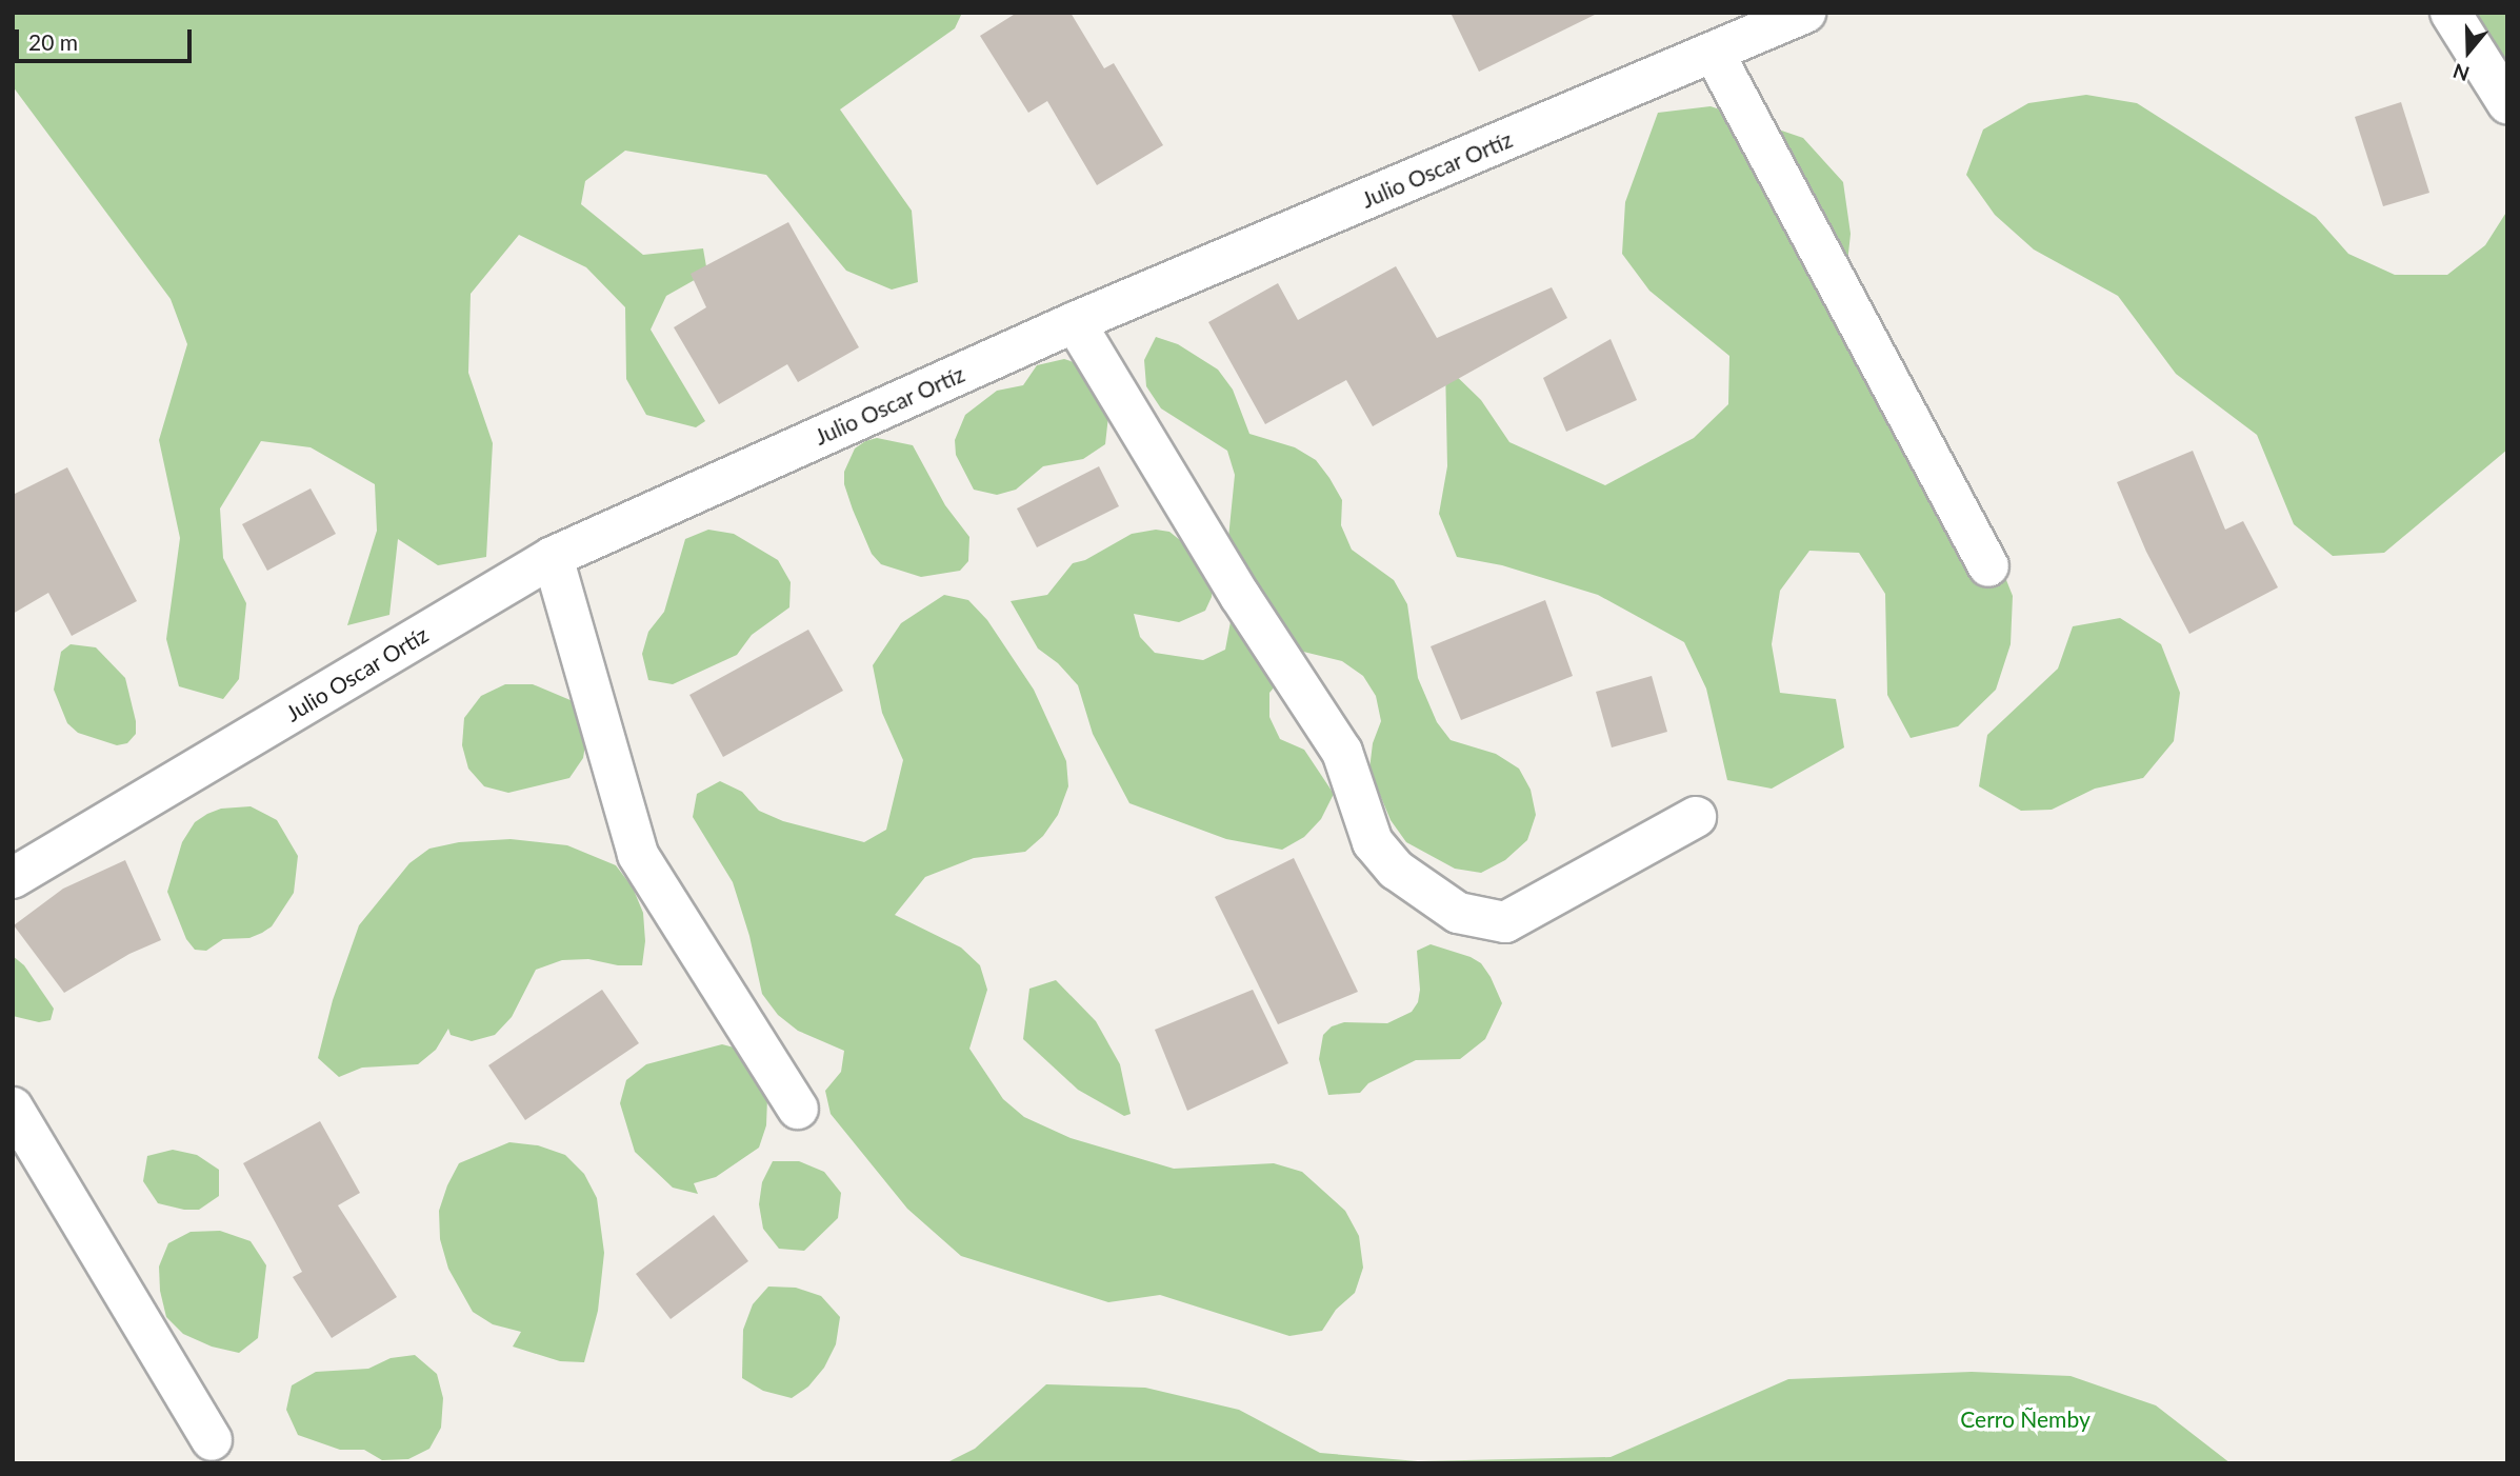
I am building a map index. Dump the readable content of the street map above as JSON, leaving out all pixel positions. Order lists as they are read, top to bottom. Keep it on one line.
{"streets":{"street":["Julio Oscar Ortíz"]},"parks":["Cerro Ñemby"],"scale_bar":"20 m","north":"bottom"}
